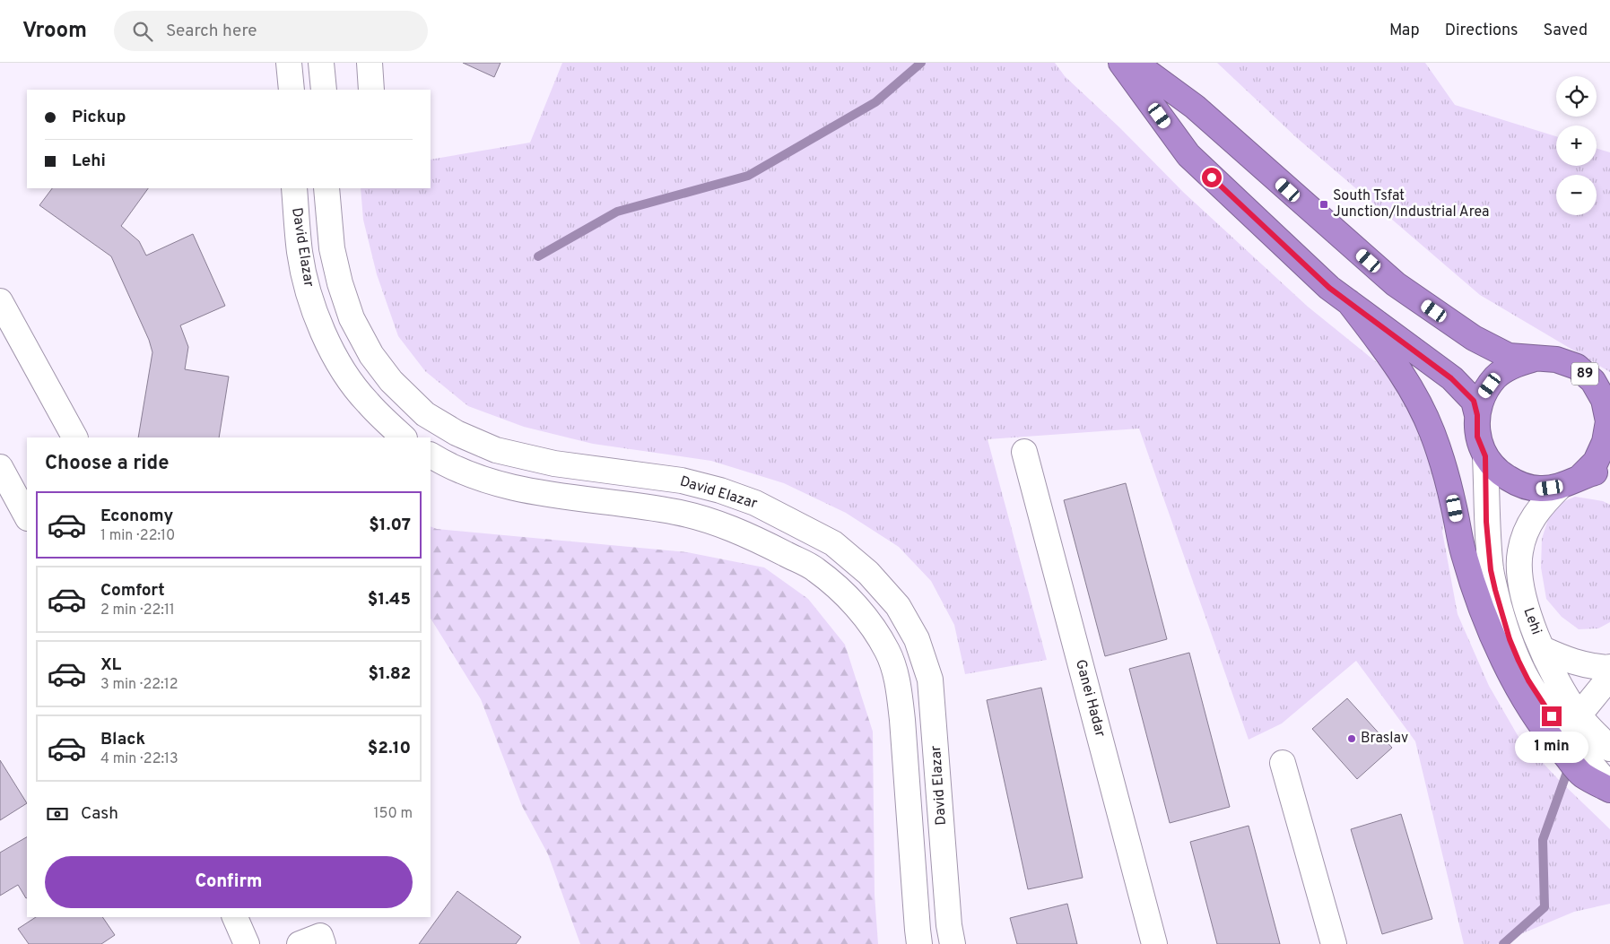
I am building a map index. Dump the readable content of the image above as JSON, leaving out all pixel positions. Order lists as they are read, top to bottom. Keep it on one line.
{"streets":{"highway":["89"],"street":["David Elazar","Lehi","Ganei Hadar"]},"crossings":[["89","Lehi"]],"places":{"transit":["South Tsfat Junction/Industrial Area"],"other":["Braslav"]},"page":{"header":"Vroom","search":"Search here","nav":["Map","Directions","Saved"],"map_buttons":["+","−"],"banner":["Pickup","Lehi"],"heading":"Choose a ride","list":[{"name":"Economy","note":"1 min · 22:10","value":"$1.07"},{"name":"Comfort","note":"2 min · 22:11","value":"$1.45"},{"name":"XL","note":"3 min · 22:12","value":"$1.82"},{"name":"Black","note":"4 min · 22:13","value":"$2.10"}],"bubble":"1 min","pay":["Cash","150 m"],"buttons":"Confirm"}}
